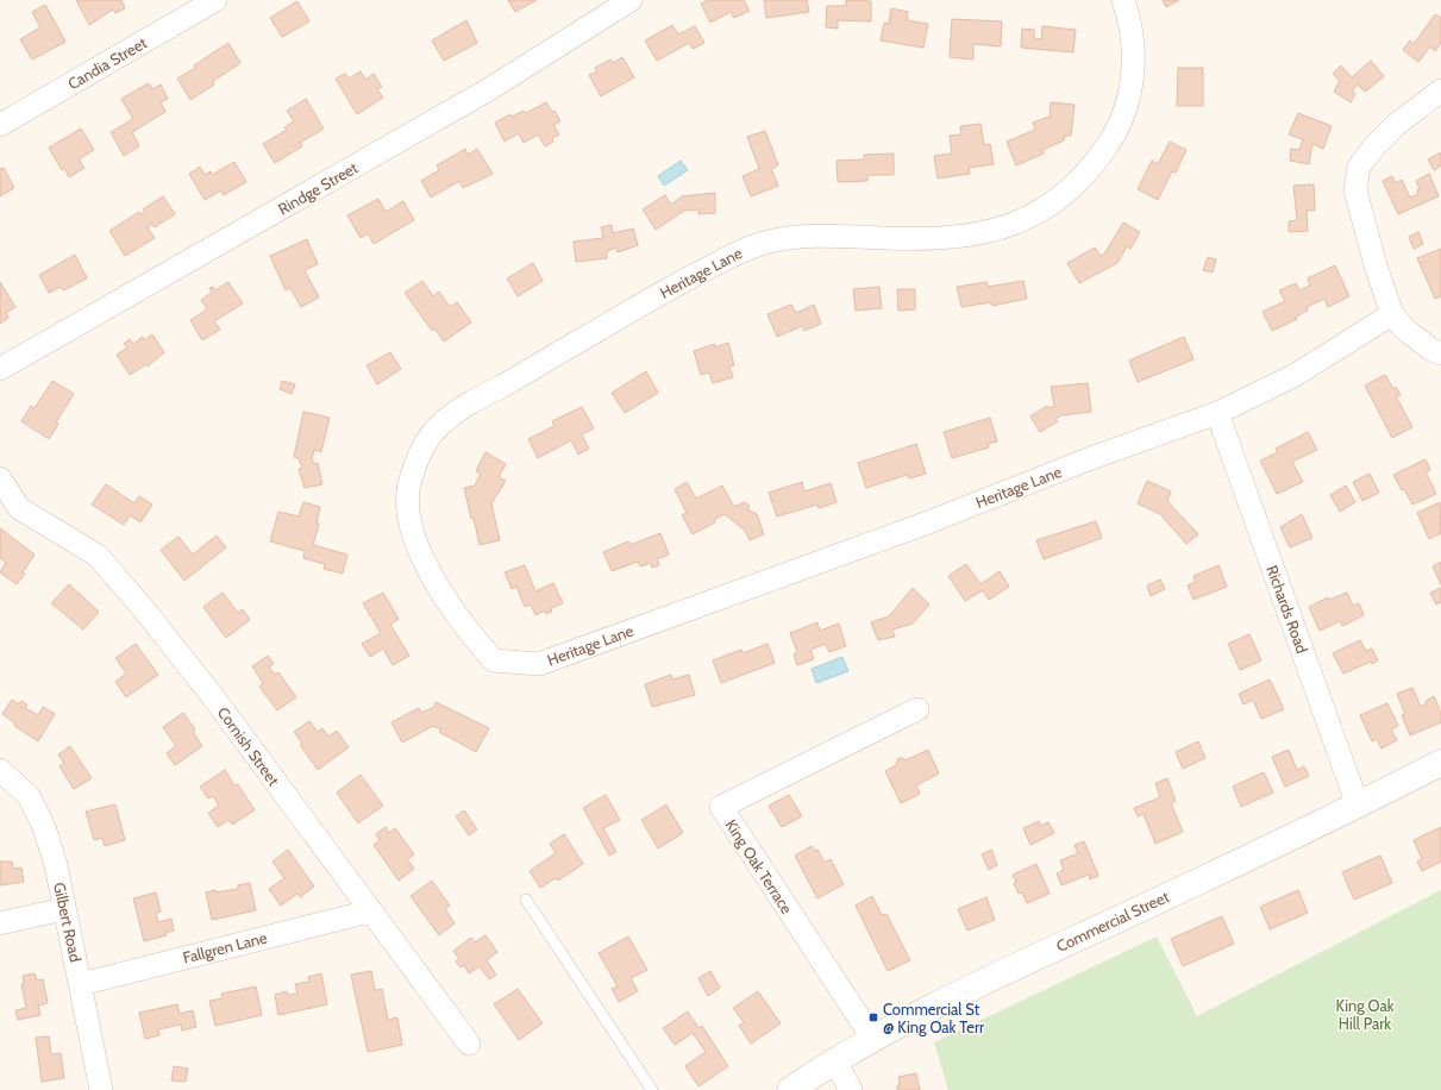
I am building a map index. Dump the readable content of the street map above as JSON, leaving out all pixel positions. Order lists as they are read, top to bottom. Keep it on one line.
{"streets":{"main road":["Commercial Street"],"street":["Candia Street","Rindge Street","Heritage Lane","Richards Road","Cornish Street","King Oak Terrace","Gilbert Road","Fallgren Lane"]},"crossings":[["Heritage Lane","Richards Road"],["Richards Road","Commercial Street"],["Cornish Street","Fallgren Lane"],["King Oak Terrace","Commercial Street"],["Gilbert Road","Fallgren Lane"]],"parks":["King Oak Hill Park"],"places":{"transit":["Commercial St @ King Oak Terr"]}}
